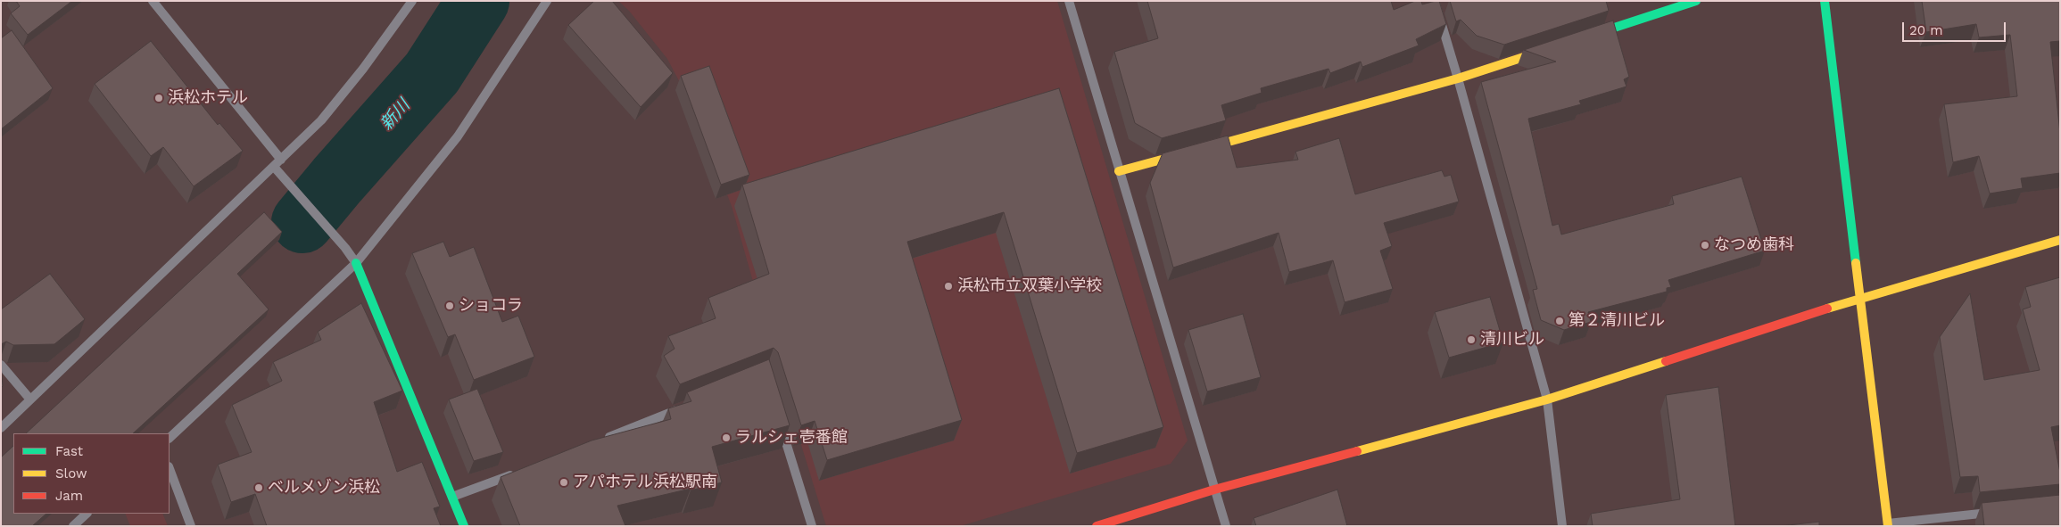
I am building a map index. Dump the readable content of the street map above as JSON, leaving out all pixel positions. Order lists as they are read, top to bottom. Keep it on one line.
{"water":["新川"],"places":["浜松ホテル","なつめ歯科","浜松市立双葉小学校","ショコラ","第２清川ビル","清川ビル","ラルシェ壱番館","アパホテル浜松駅南","ベルメゾン浜松"],"legend":["Fast","Slow","Jam"],"scale_bar":"20 m"}
